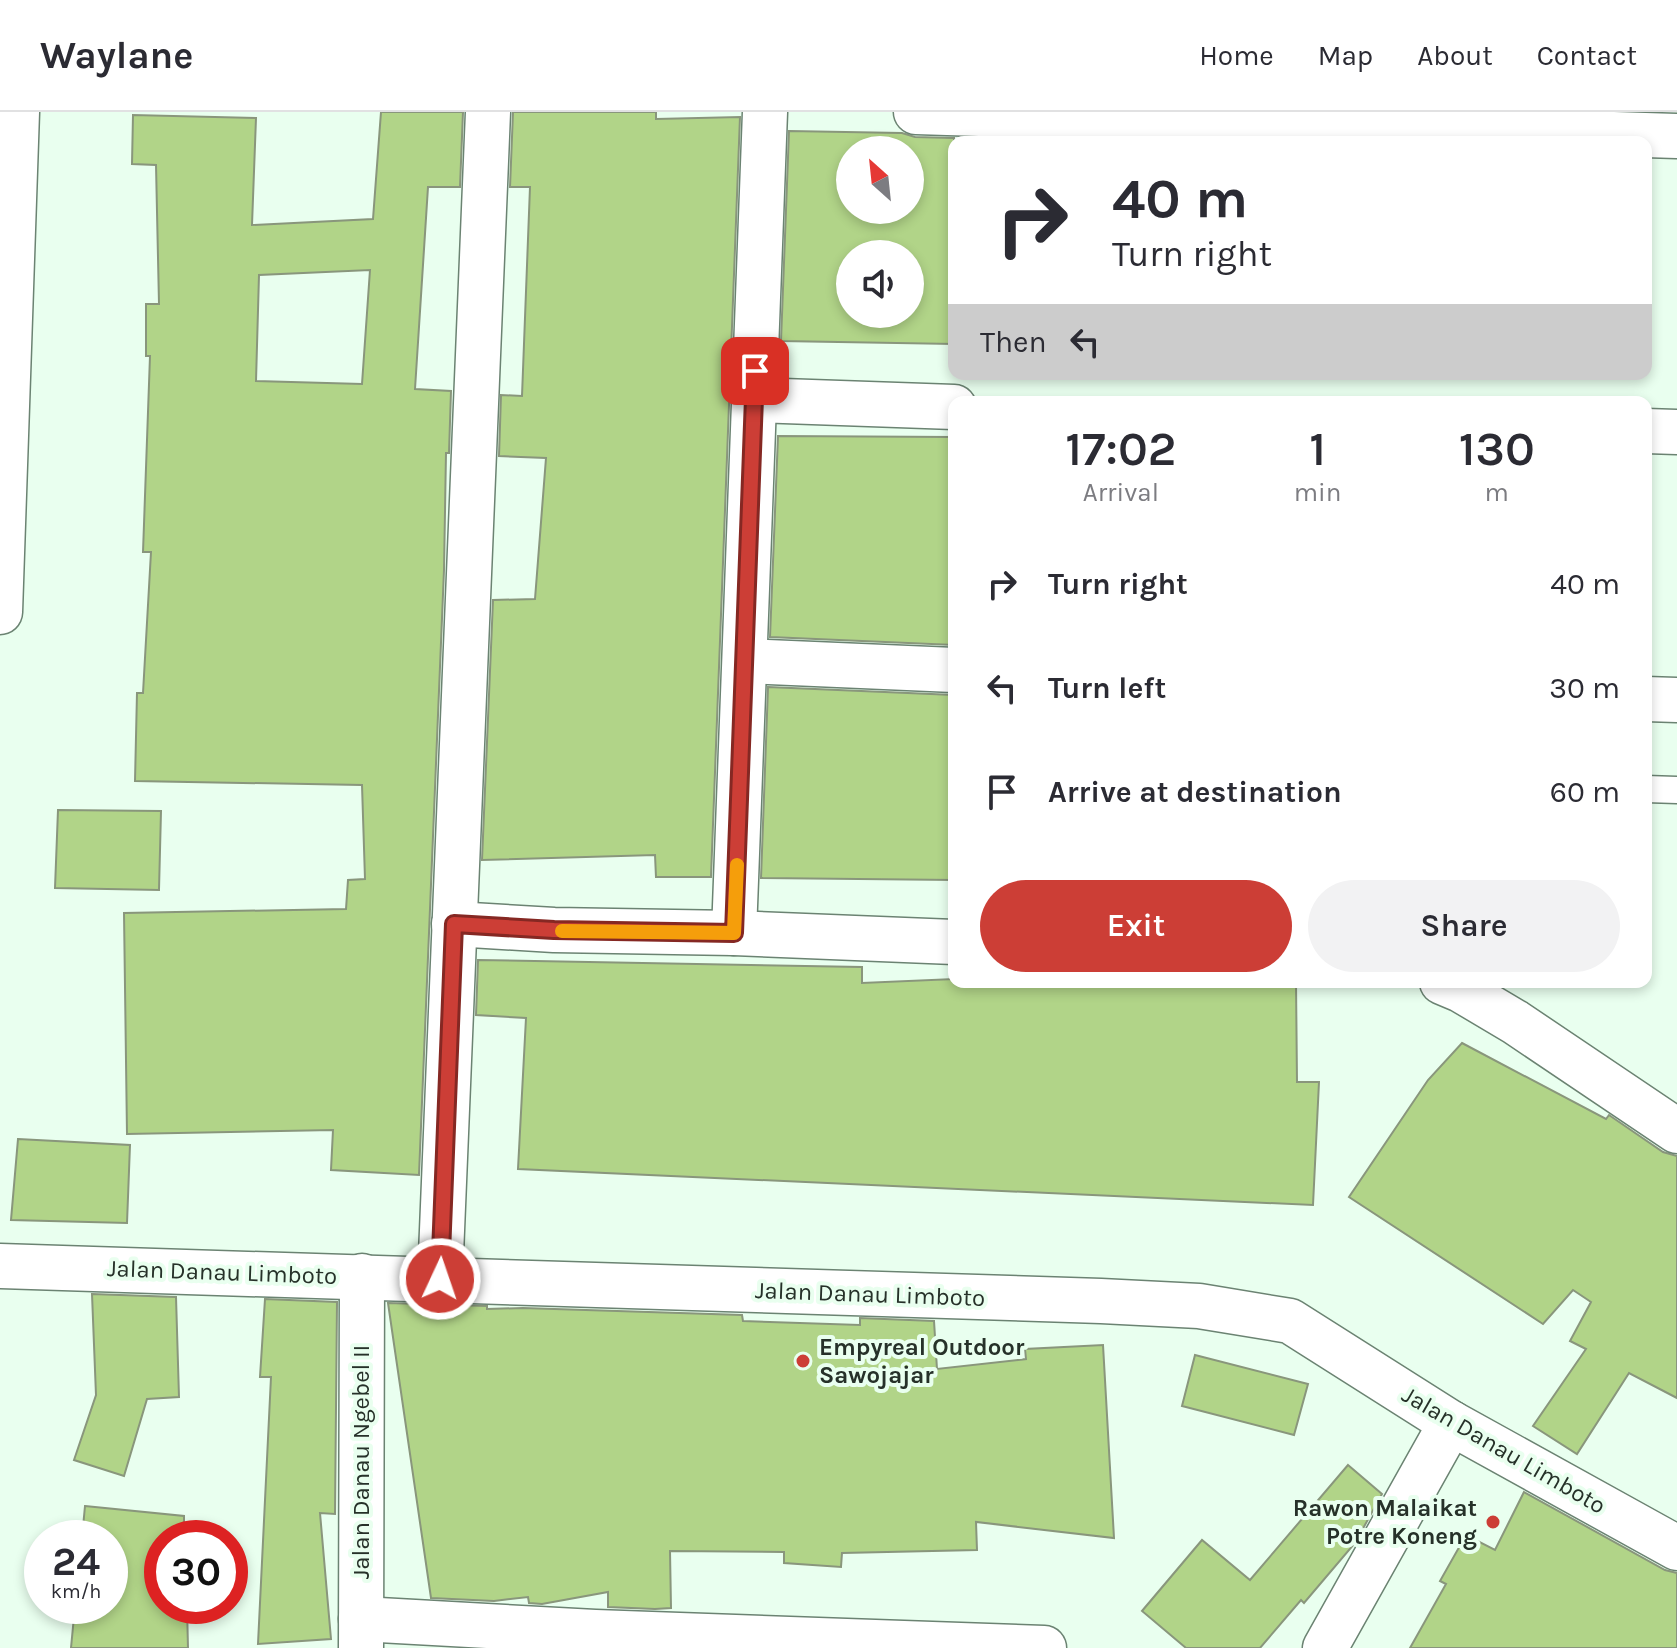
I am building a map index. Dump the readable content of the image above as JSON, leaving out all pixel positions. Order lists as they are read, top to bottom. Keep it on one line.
{"streets":{"street":["Jalan Danau Limboto","Jalan Danau Ngebel II"]},"crossings":[["Jalan Danau Limboto","Jalan Danau Ngebel II"]],"places":["Empyreal Outdoor Sawojajar","Rawon Malaikat Potre Koneng"],"north":"top left","page":{"header":"Waylane","nav":["Home","Map","About","Contact"],"turn":["40 m","Turn right"],"then":"Then","eta":["17:02","Arrival","1","min","130","m"],"list":[{"name":"Turn right","value":"40 m"},{"name":"Turn left","value":"30 m"},{"name":"Arrive at destination","value":"60 m"}],"buttons":["Exit","Share"],"speed":"24 km/h","limit":"30"}}
